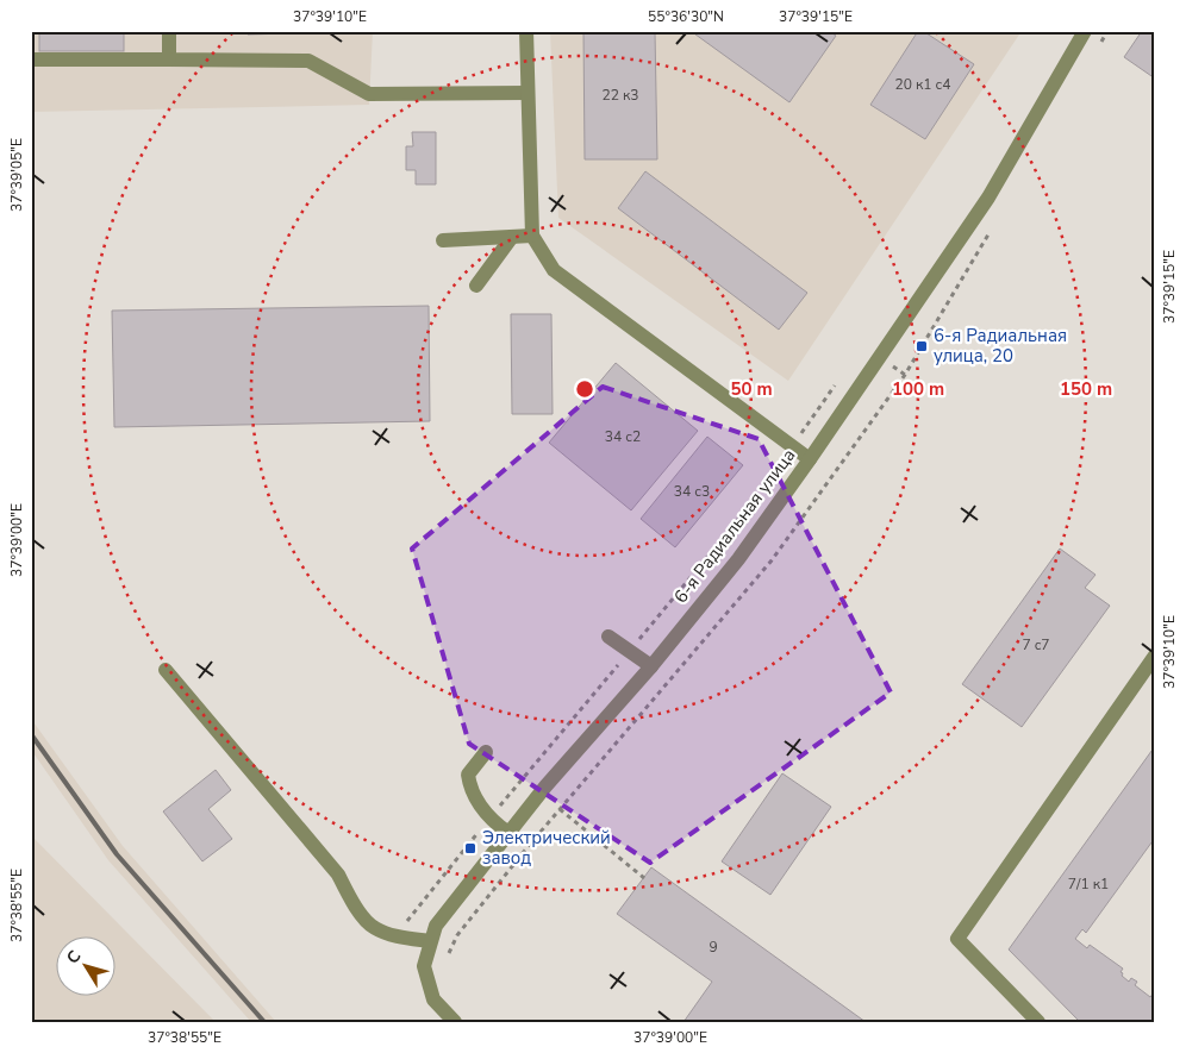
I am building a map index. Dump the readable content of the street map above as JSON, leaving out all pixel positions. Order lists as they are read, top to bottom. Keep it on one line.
{"streets":{"street":["6-я Радиальная улица"]},"places":{"transit":["6-я Радиальная улица, 20","Электрический завод"]},"house_numbers":["20 к1 с4","22 к3","34 с2","34 с3","7 с7","7/1 к1","9"],"north":"top left","coordinates":["37°39'10\"E","55°36'30\"N","37°39'15\"E","37°39'05\"E","37°39'00\"E","37°38'55\"E"],"rings":["50 m","100 m","150 m"]}
